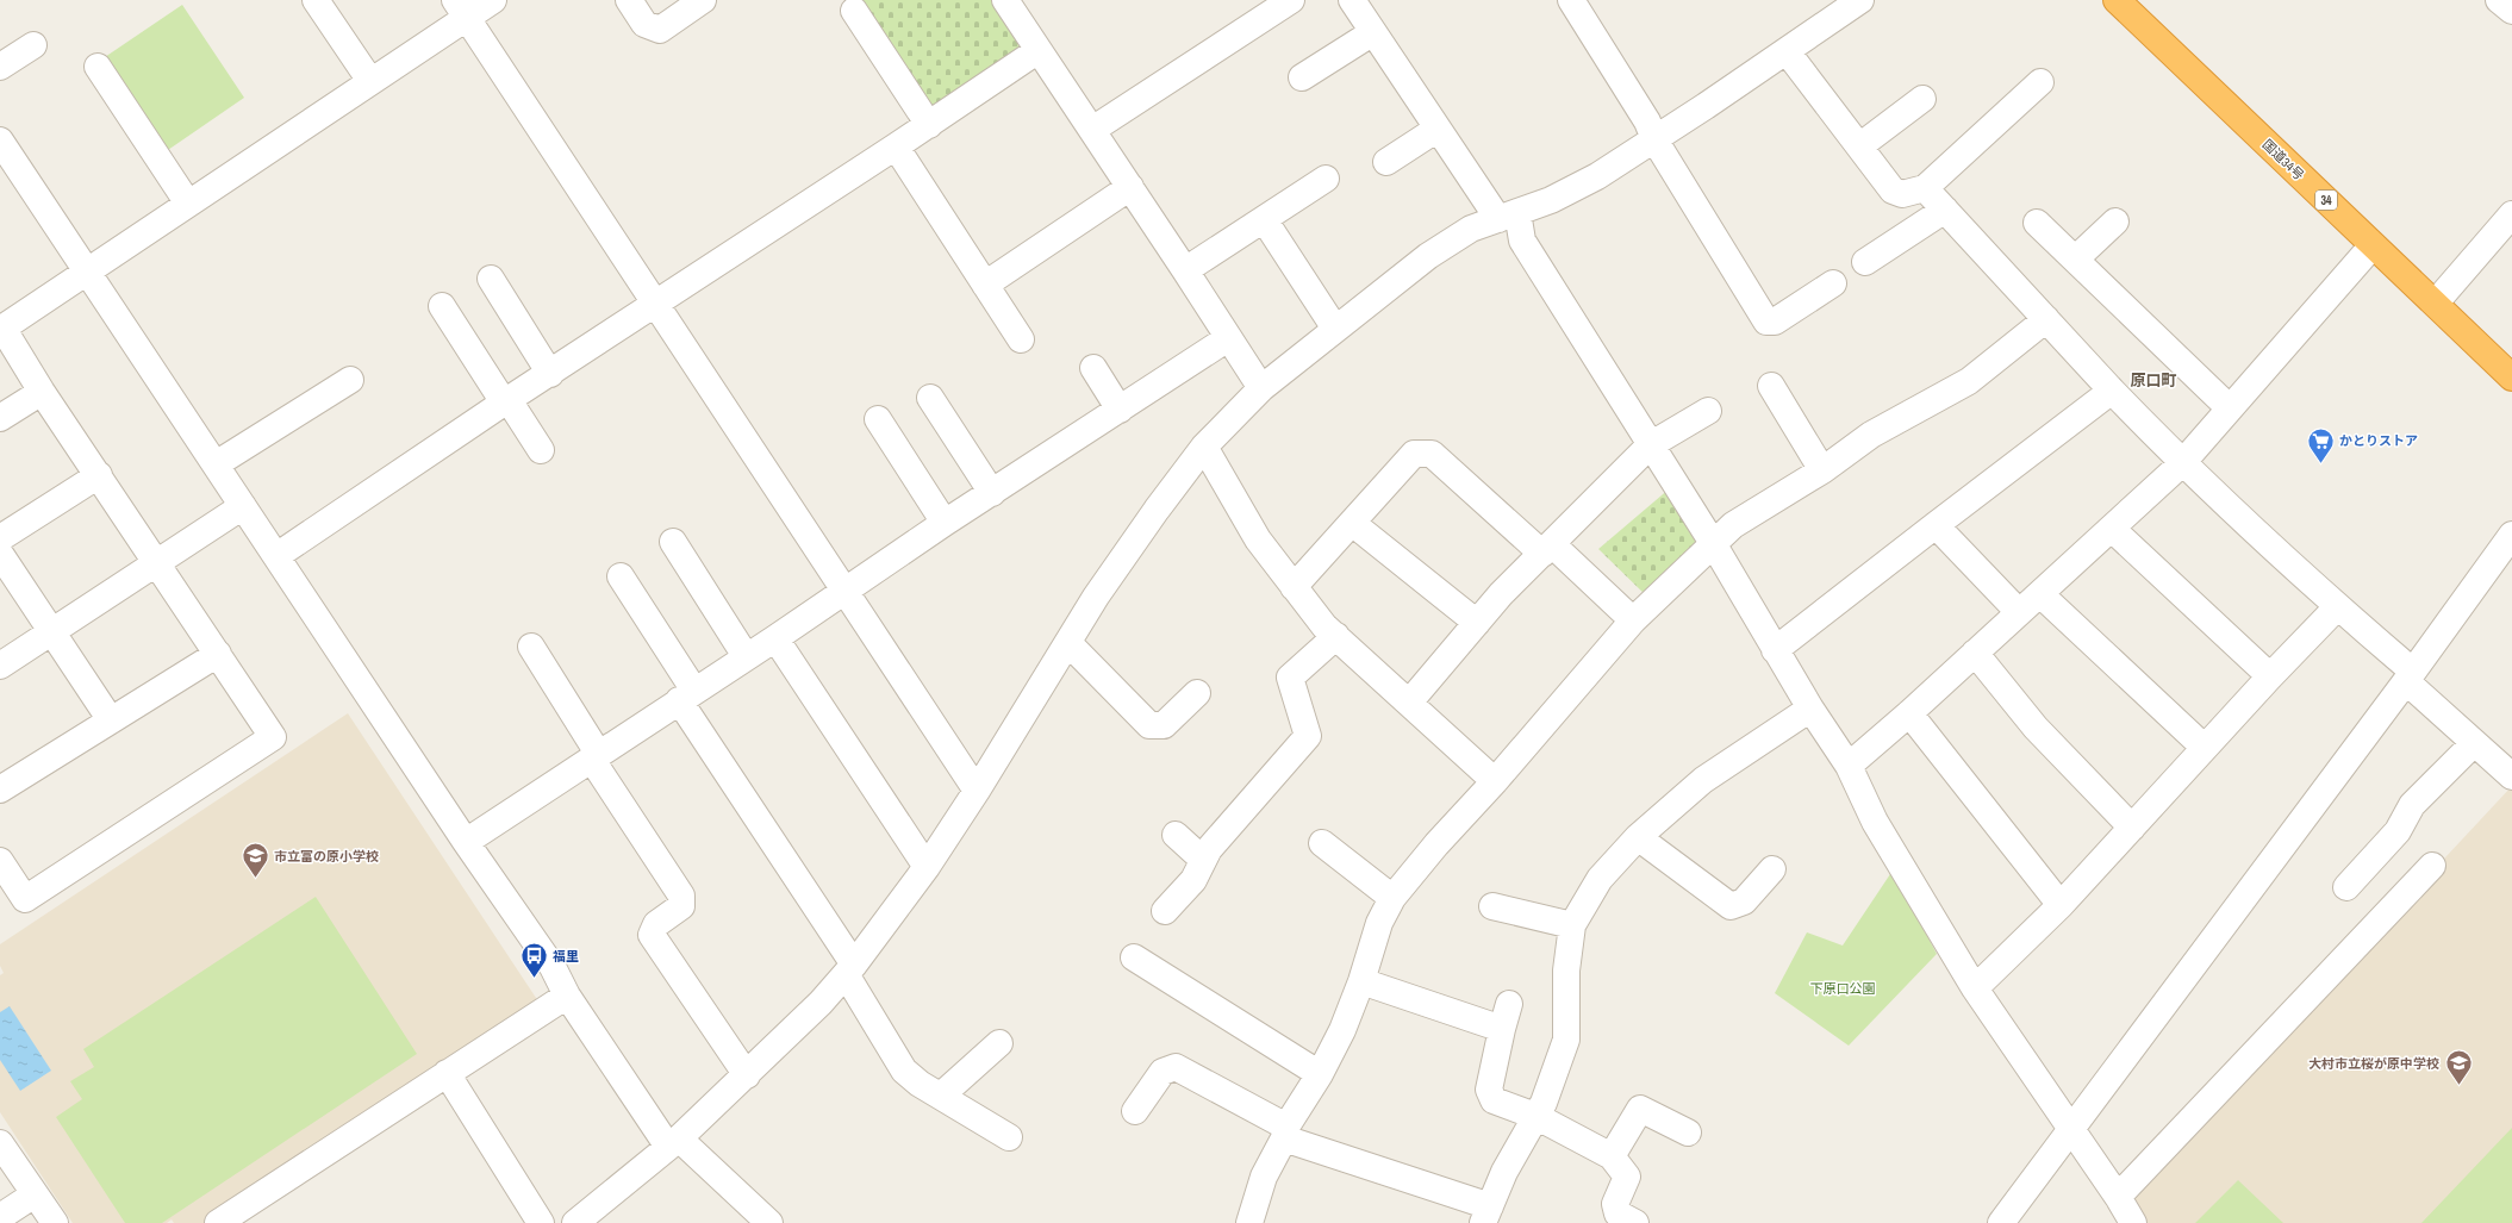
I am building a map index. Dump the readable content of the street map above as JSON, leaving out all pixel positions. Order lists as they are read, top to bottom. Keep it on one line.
{"streets":{"highway":["国道34号","34"]},"districts":["原口町"],"parks":["下原口公園"],"places":{"supermarket":["かとりストア"],"school or university":["市立富の原小学校","大村市立桜が原中学校"],"bus stop":["福里"]}}
